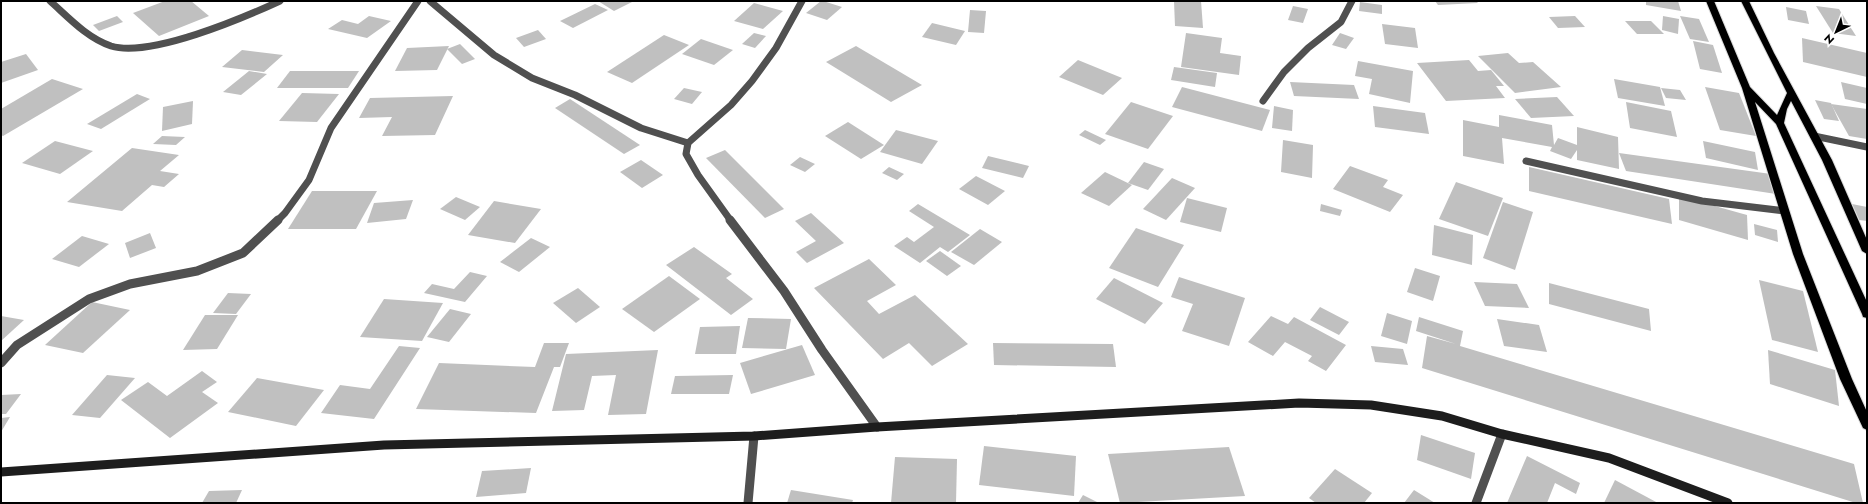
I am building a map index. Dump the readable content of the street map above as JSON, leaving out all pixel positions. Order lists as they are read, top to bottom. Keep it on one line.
{"north":"bottom left"}
